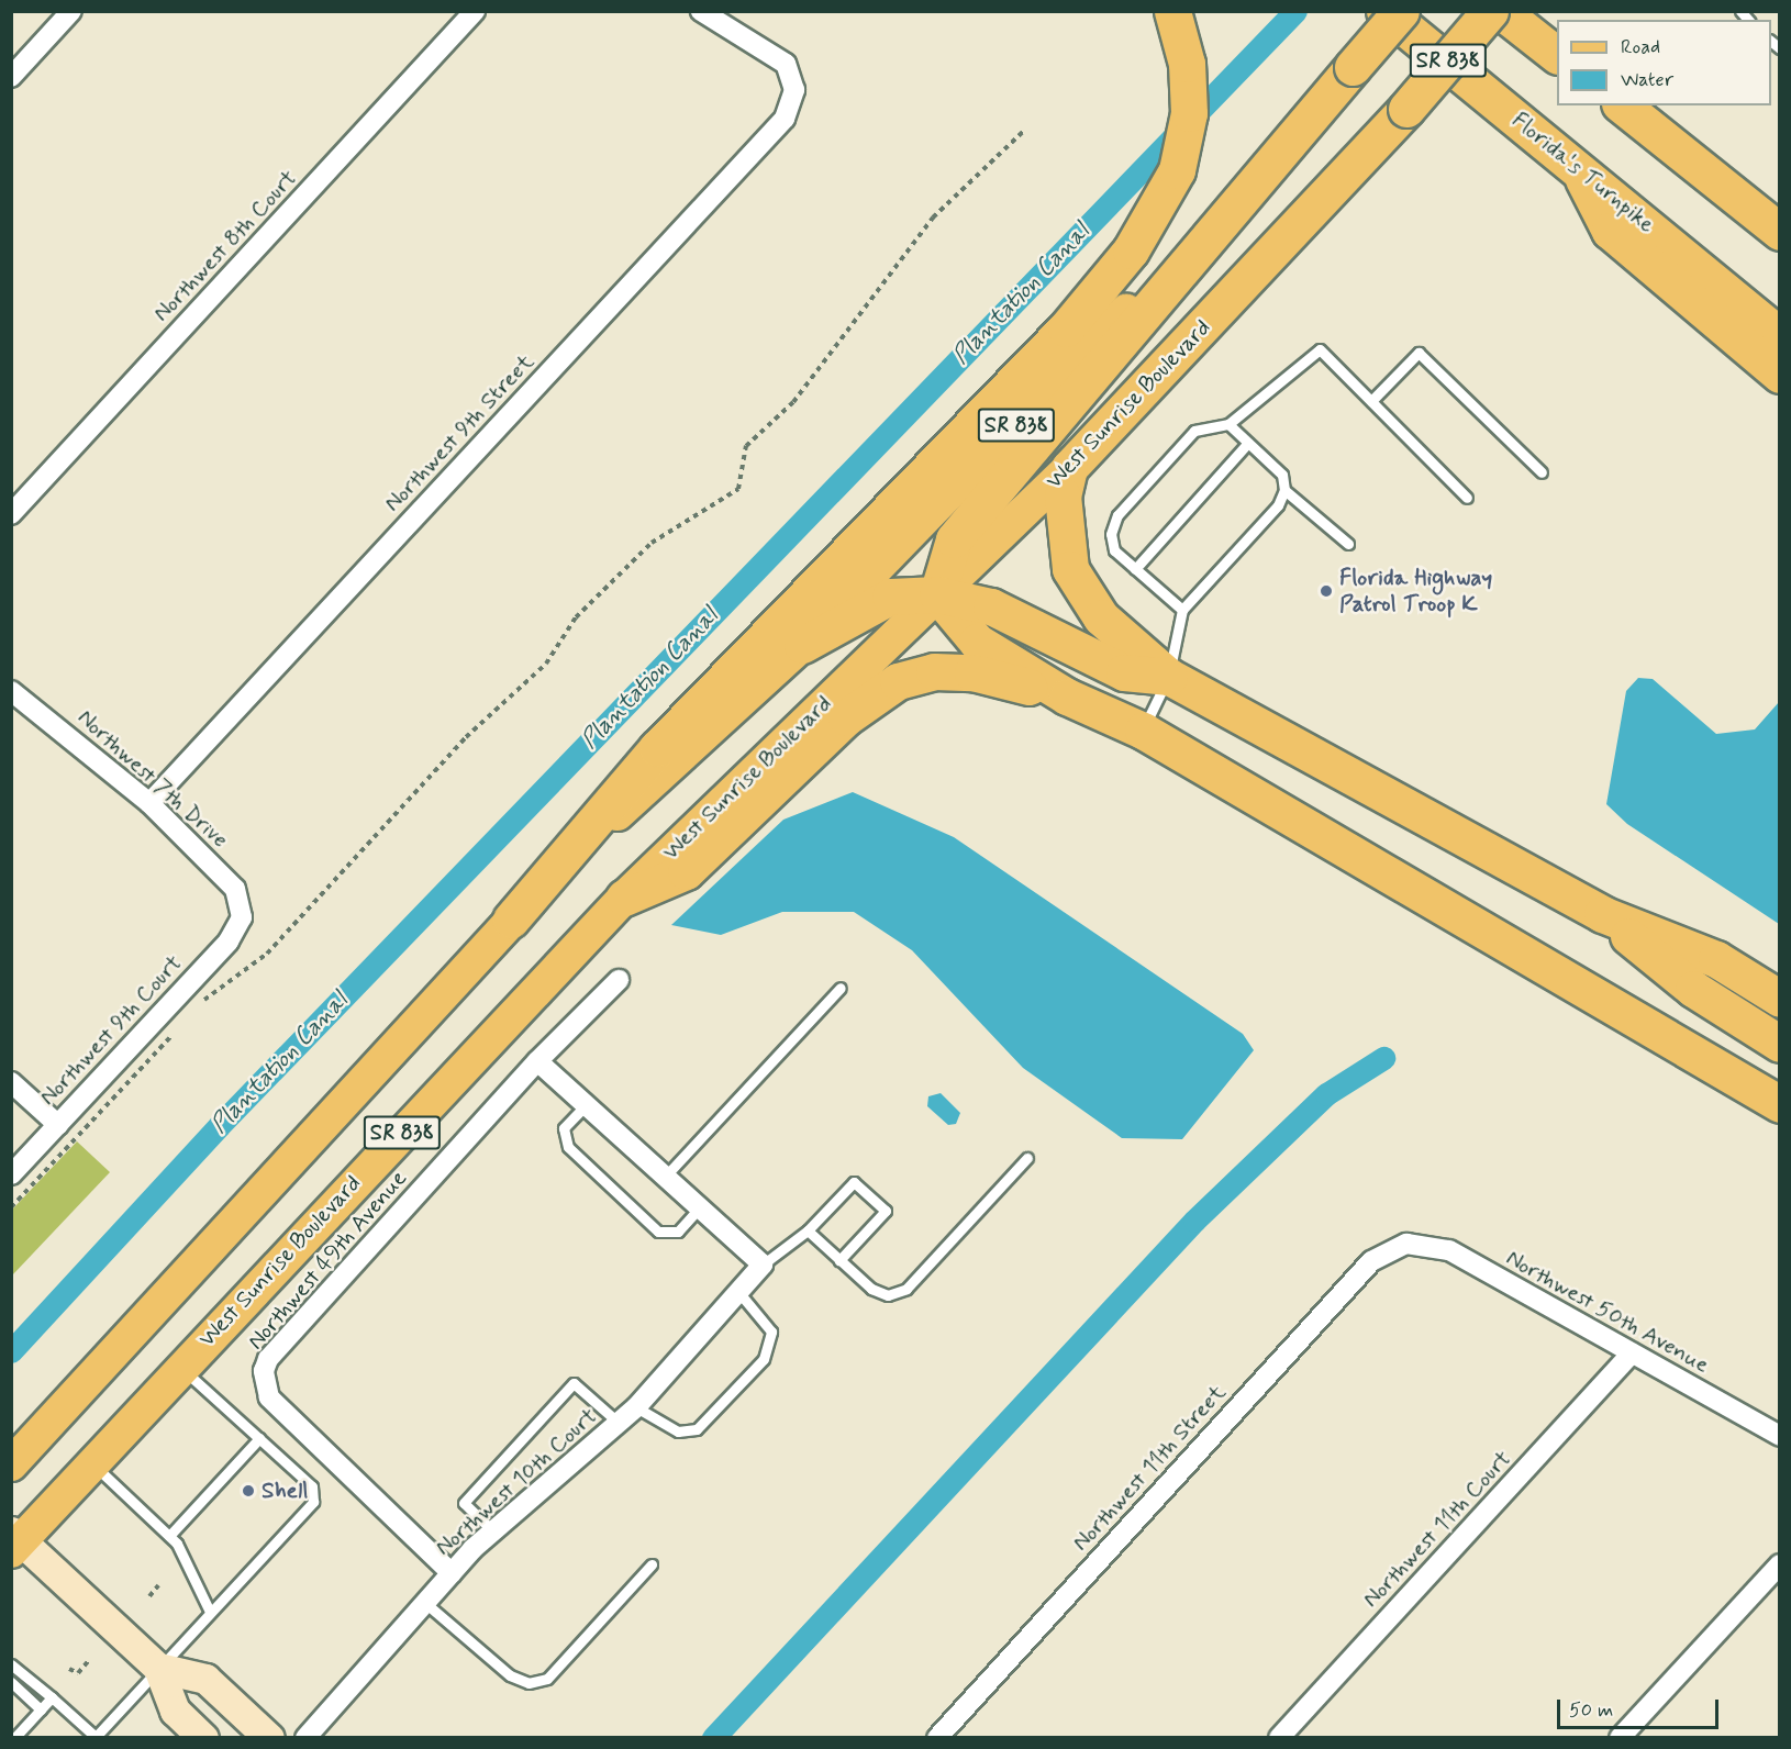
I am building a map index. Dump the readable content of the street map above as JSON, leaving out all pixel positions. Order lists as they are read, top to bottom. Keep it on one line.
{"streets":{"highway":["SR 838","Florida's Turnpike","West Sunrise Boulevard"],"street":["Northwest 8th Court","Northwest 9th Street","Northwest 7th Drive","Northwest 9th Court","Northwest 49th Avenue","Northwest 50th Avenue","Northwest 11th Street","Northwest 10th Court","Northwest 11th Court"]},"crossings":[["Northwest 9th Street","Northwest 7th Drive"],["Northwest 7th Drive","Northwest 9th Court"],["Northwest 49th Avenue","Northwest 10th Court"],["Northwest 50th Avenue","Northwest 11th Street"],["Northwest 50th Avenue","Northwest 11th Court"]],"water":["Plantation Canal"],"places":["Florida Highway Patrol Troop K","Shell"],"legend":["Road","Water"],"scale_bar":"50 m"}
